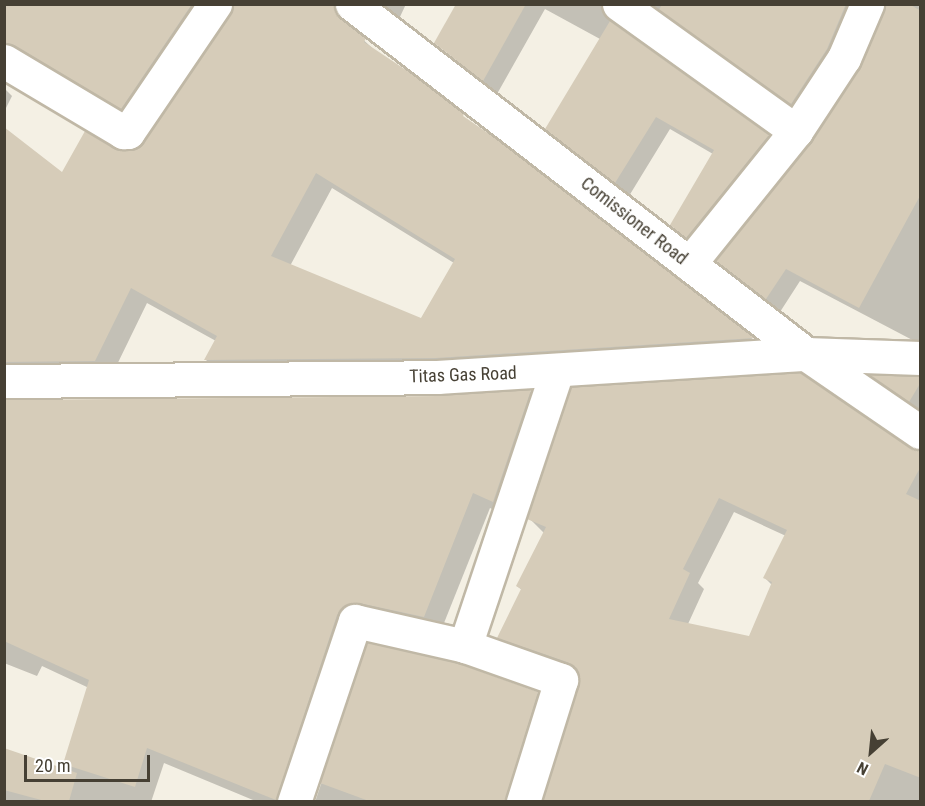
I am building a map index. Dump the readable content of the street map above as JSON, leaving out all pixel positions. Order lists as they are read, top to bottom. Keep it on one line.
{"streets":{"street":["Comissioner Road","Titas Gas Road"]},"crossings":[["Comissioner Road","Titas Gas Road"]],"scale_bar":"20 m","north":"bottom left"}
